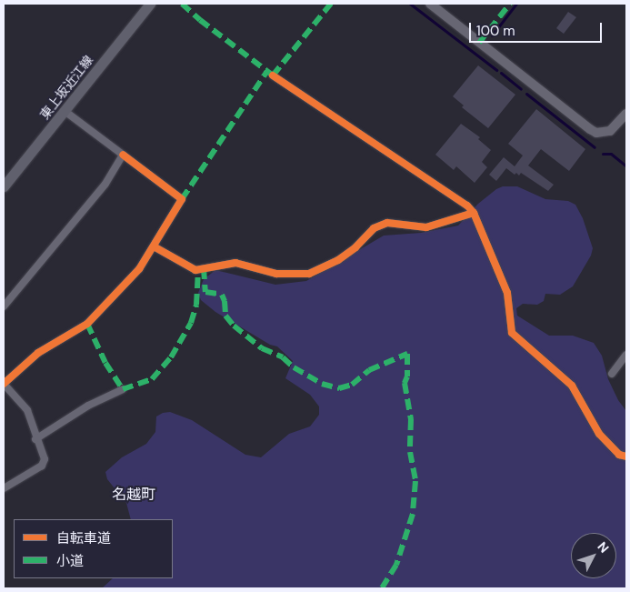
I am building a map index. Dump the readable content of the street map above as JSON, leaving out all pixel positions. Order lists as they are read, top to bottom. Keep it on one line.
{"streets":{"main road":["東上坂近江線"]},"districts":["名越町"],"legend":["自転車道","小道"],"scale_bar":"100 m","north":"top right"}
